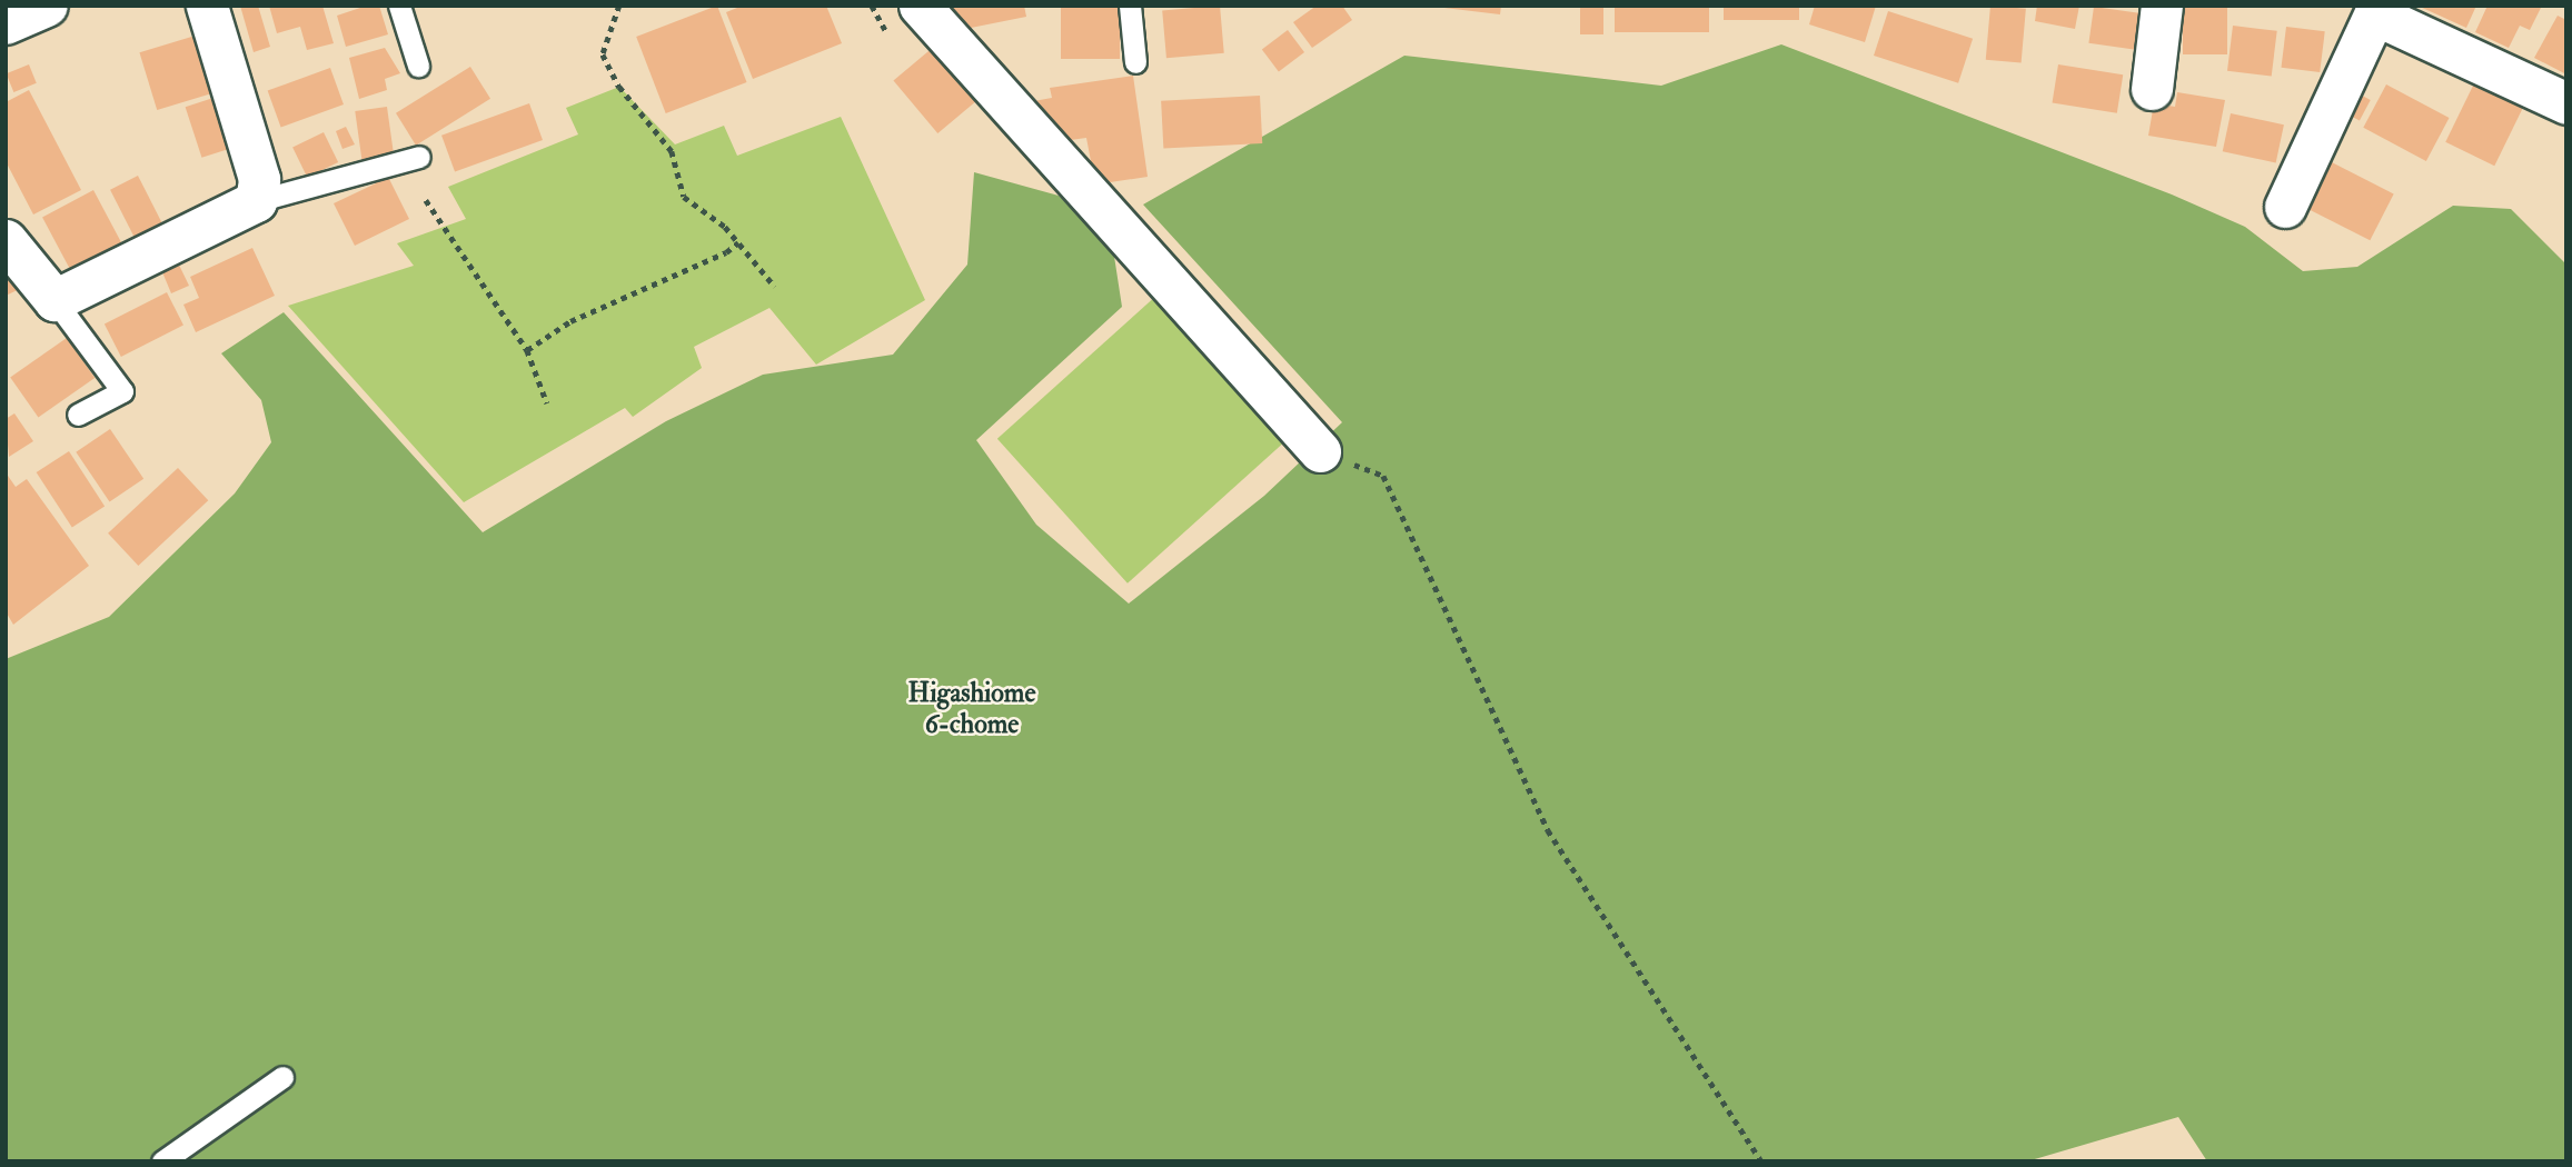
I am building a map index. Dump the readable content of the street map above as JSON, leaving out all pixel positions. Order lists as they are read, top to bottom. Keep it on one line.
{"districts":["Higashiome 6-chome"]}
